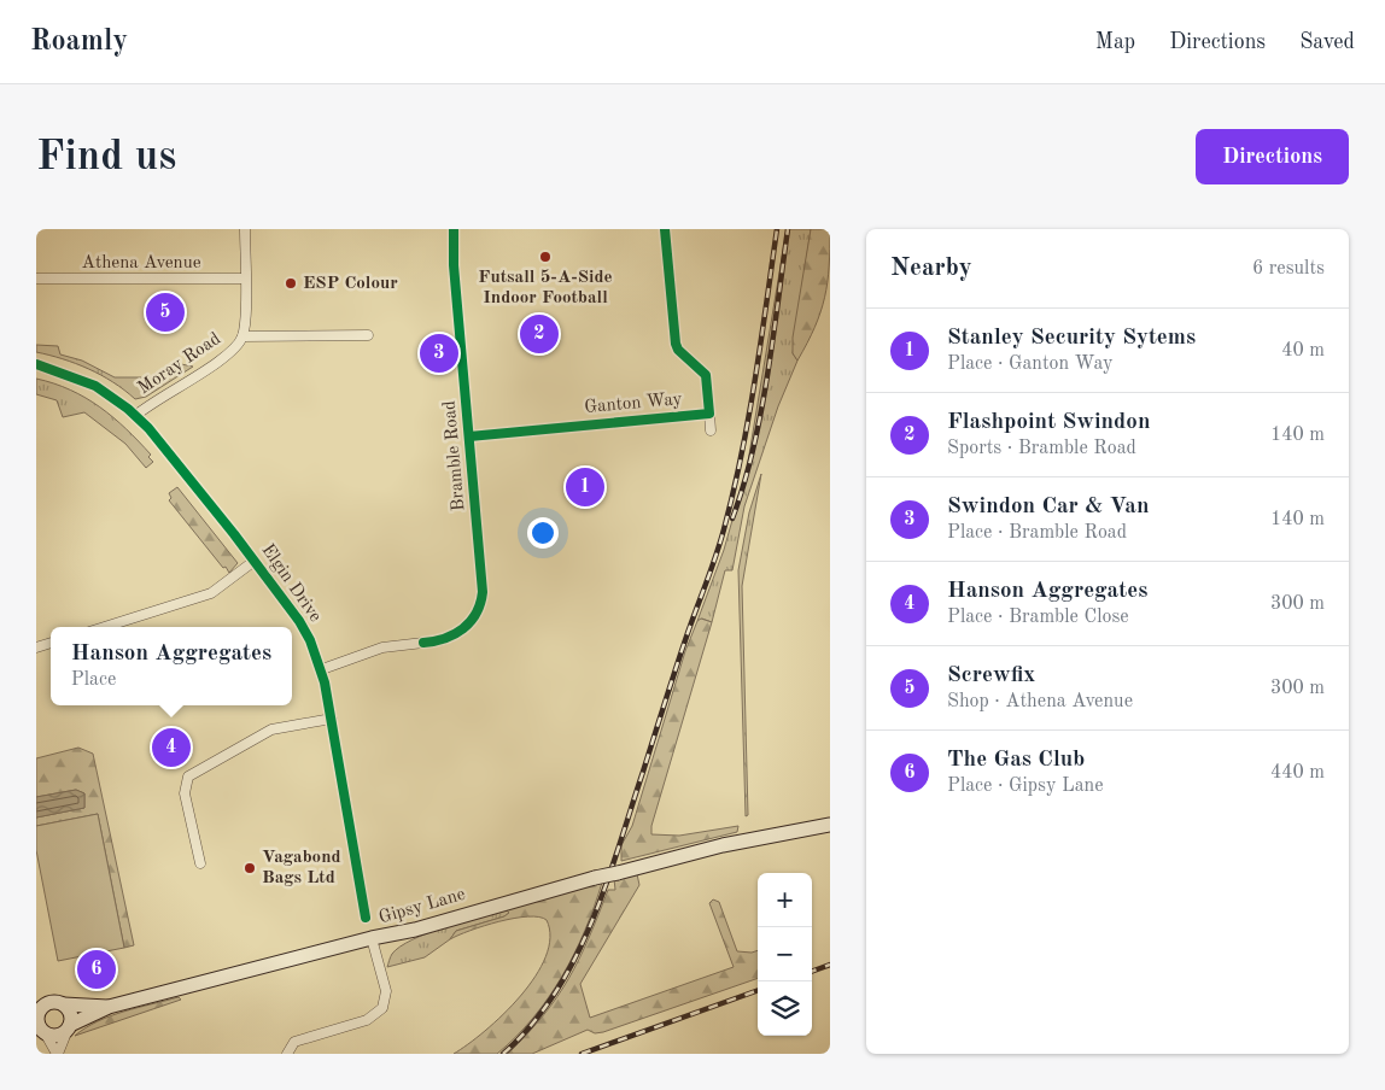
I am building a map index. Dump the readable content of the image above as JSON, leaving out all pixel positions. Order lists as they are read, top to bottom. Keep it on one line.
{"streets":{"main road":["Gipsy Lane"],"street":["Athena Avenue","Moray Road","Ganton Way","Bramble Road","Elgin Drive"]},"crossings":[["Athena Avenue","Moray Road"],["Moray Road","Elgin Drive"],["Ganton Way","Bramble Road"],["Bramble Road","Elgin Drive"]],"places":["Futsall 5-A-Side Indoor Football","ESP Colour","Vagabond Bags Ltd"],"page":{"header":"Roamly","nav":["Map","Directions","Saved"],"buttons":"Directions","title":"Find us","heading":["Nearby","6 results"],"pins":["5","2","3","1","4","6"],"list":[{"mark":"1","name":"Stanley Security Sytems","note":"Place · Ganton Way","value":"40 m"},{"mark":"2","name":"Flashpoint Swindon","note":"Sports · Bramble Road","value":"140 m"},{"mark":"3","name":"Swindon Car & Van","note":"Place · Bramble Road","value":"140 m"},{"mark":"4","name":"Hanson Aggregates","note":"Place · Bramble Close","value":"300 m"},{"mark":"5","name":"Screwfix","note":"Shop · Athena Avenue","value":"300 m"},{"mark":"6","name":"The Gas Club","note":"Place · Gipsy Lane","value":"440 m"}],"popup":["Hanson Aggregates","Place"],"map_buttons":["+","−"]}}
